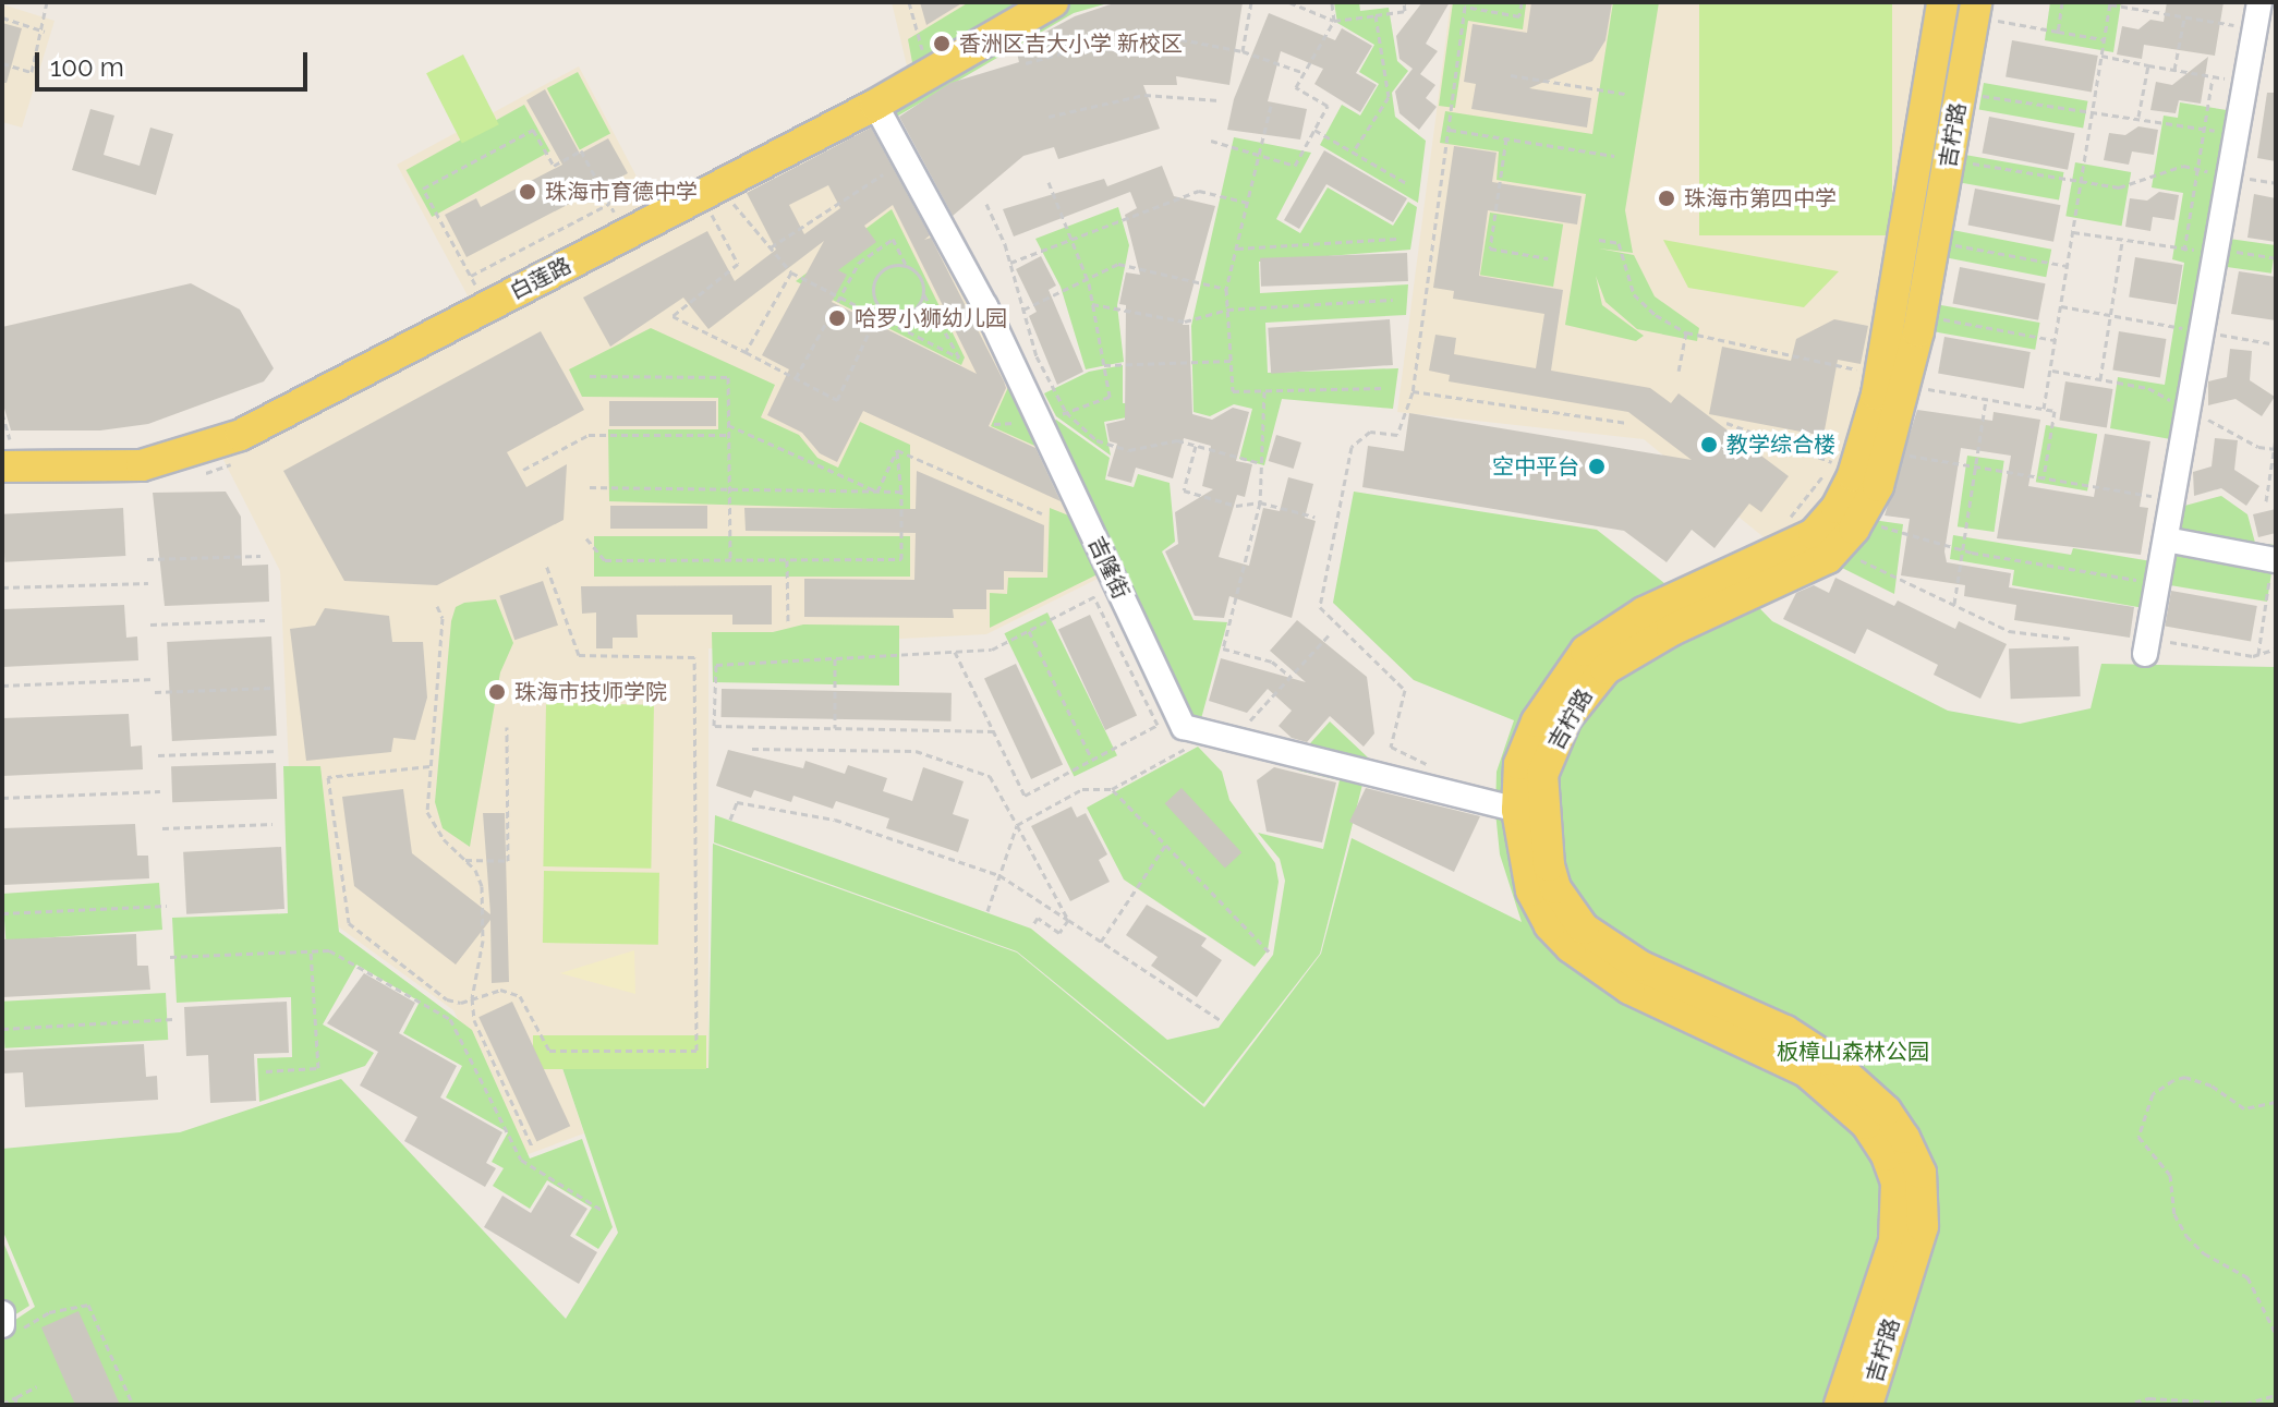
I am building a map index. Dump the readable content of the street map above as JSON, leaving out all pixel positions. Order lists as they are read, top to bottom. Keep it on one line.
{"streets":{"main road":["吉柠路","白莲路"],"lane":["吉隆街"]},"crossings":[["吉柠路","吉隆街"],["白莲路","吉隆街"]],"parks":["板樟山森林公园"],"places":["香洲区吉大小学 新校区","珠海市育德中学","珠海市第四中学","哈罗小狮幼儿园","教学综合楼","空中平台","珠海市技师学院"],"scale_bar":"100 m"}
